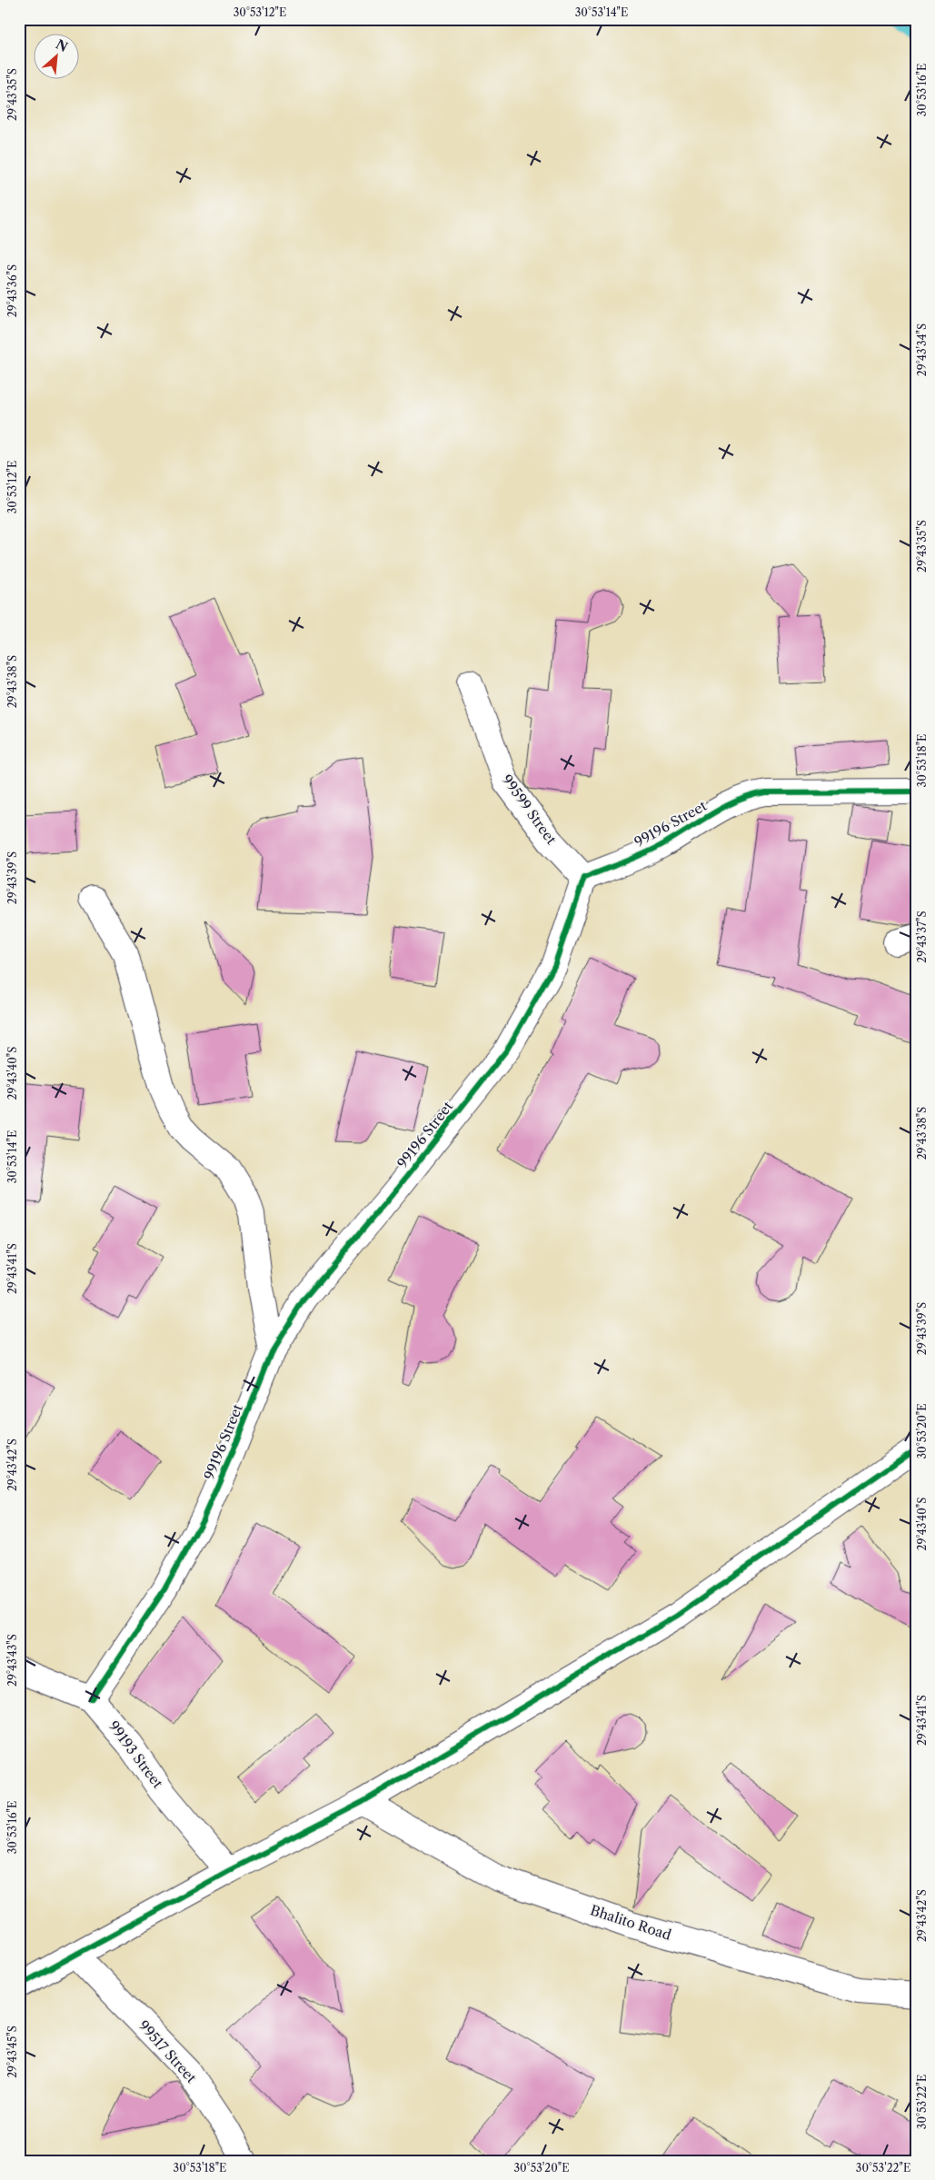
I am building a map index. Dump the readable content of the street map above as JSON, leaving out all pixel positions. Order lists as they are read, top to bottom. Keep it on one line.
{"streets":{"street":["99599 Street","99196 Street","99193 Street","Bhalito Road","99517 Street"]},"crossings":[["99599 Street","99196 Street"],["99196 Street","99193 Street"]],"north":"top right","coordinates":["30°53'12\"E","30°53'14\"E","30°53'16\"E","29°43'35\"S","29°43'36\"S","29°43'34\"S","29°43'38\"S","30°53'18\"E","29°43'39\"S","29°43'37\"S","29°43'40\"S","29°43'41\"S","30°53'20\"E","29°43'42\"S","29°43'43\"S","29°43'45\"S","30°53'22\"E"]}
